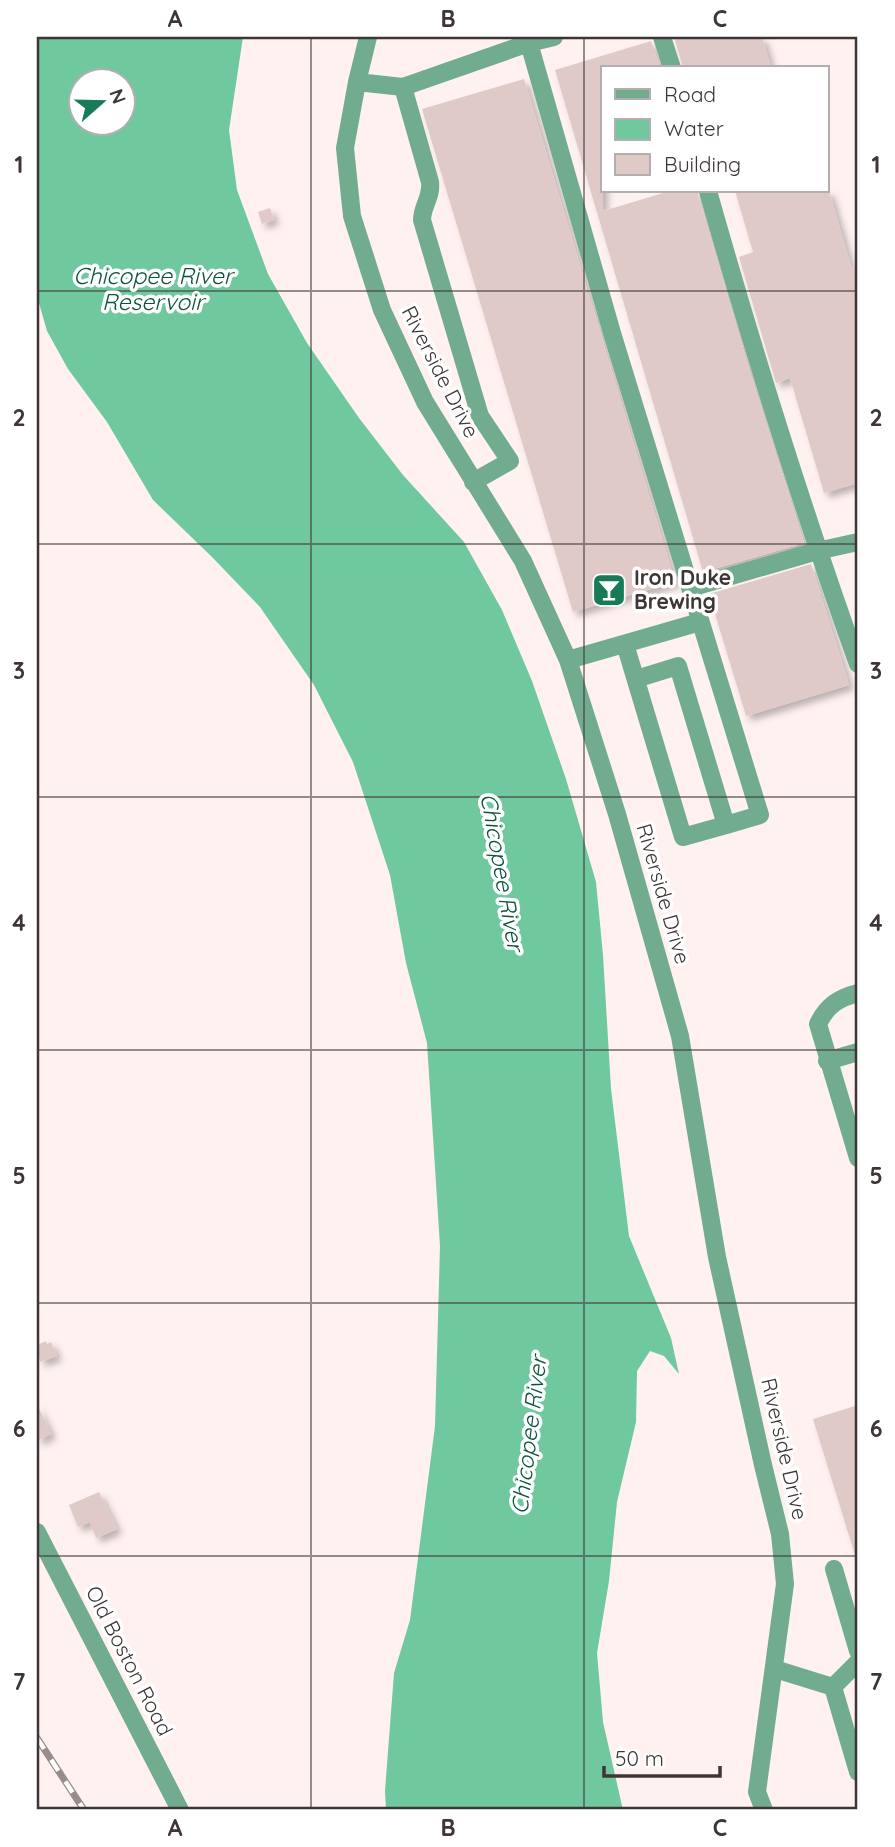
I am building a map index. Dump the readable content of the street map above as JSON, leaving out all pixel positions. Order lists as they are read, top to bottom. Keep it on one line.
{"streets":{"street":["Riverside Drive","Old Boston Road"]},"water":["Chicopee River Reservoir","Chicopee River"],"places":{"bar":["Iron Duke Brewing"]},"legend":["Road","Water","Building"],"scale_bar":"50 m","north":"right","grid":{"columns":["A","B","C"],"rows":["1","2","3","4","5","6","7"]}}
